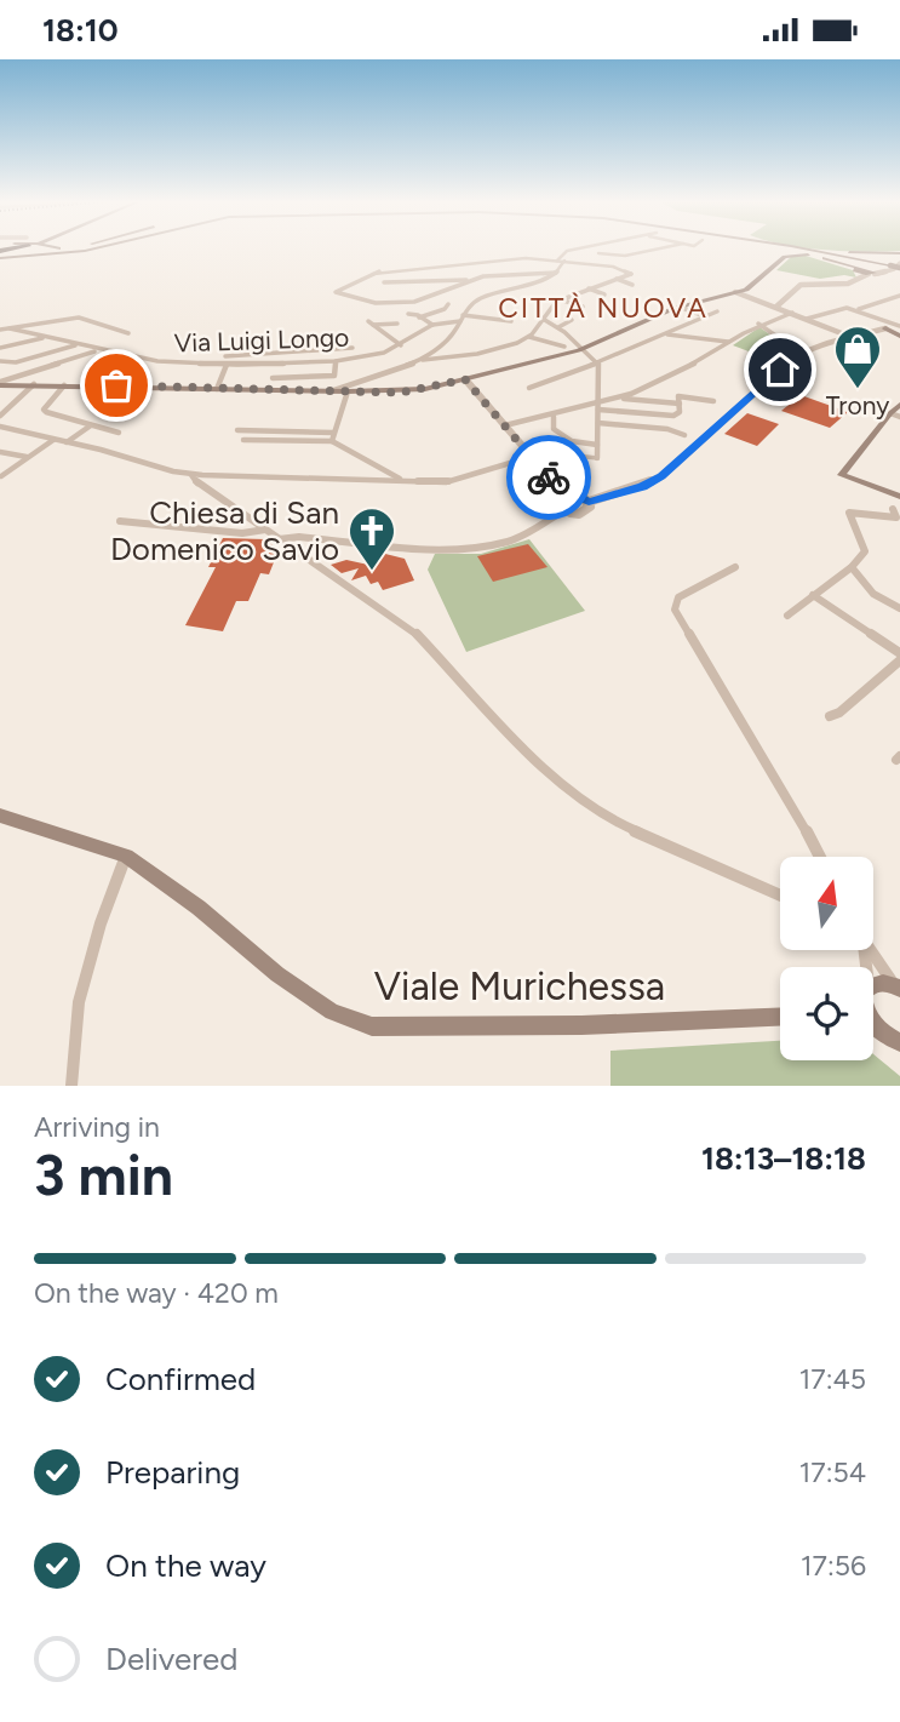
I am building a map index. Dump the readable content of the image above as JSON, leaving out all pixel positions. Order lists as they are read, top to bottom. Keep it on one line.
{"streets":{"main road":["Viale Murichessa"],"street":["Via Luigi Longo"]},"districts":["CITTÀ NUOVA"],"places":{"shop":["Trony"],"church":["Chiesa di San Domenico Savio"]},"north":"top","page":{"status":"18:10","heading":["3 min","Arriving in","18:13–18:18"],"bar":"On the way · 420 m","list":[["Confirmed","17:45"],["Preparing","17:54"],["On the way","17:56"],"Delivered"]}}
